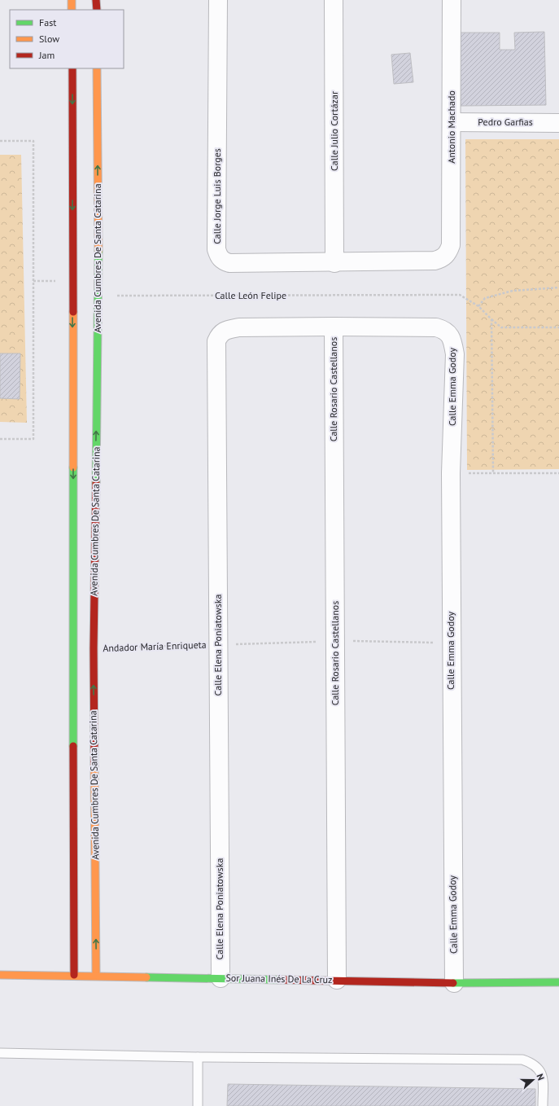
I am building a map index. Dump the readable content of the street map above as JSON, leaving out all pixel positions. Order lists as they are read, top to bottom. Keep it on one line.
{"streets":{"street":["Pedro Garfias","Antonio Machado","Calle Julio Cortázar","Calle Jorge Luis Borges","Avenida Cumbres De Santa Catarina","Calle Emma Godoy","Calle Rosario Castellanos","Calle Elena Poniatowska","Sor Juana Inés De La Cruz"],"path":["Calle León Felipe","Andador María Enriqueta"]},"crossings":[["Pedro Garfias","Antonio Machado"],["Antonio Machado","Calle Jorge Luis Borges"],["Calle Julio Cortázar","Calle Jorge Luis Borges"],["Avenida Cumbres De Santa Catarina","Calle León Felipe"],["Avenida Cumbres De Santa Catarina","Andador María Enriqueta"],["Avenida Cumbres De Santa Catarina","Sor Juana Inés De La Cruz"],["Calle Emma Godoy","Calle Elena Poniatowska"],["Calle Emma Godoy","Andador María Enriqueta"],["Calle Emma Godoy","Sor Juana Inés De La Cruz"],["Calle Rosario Castellanos","Calle Elena Poniatowska"],["Calle Rosario Castellanos","Andador María Enriqueta"],["Calle Rosario Castellanos","Sor Juana Inés De La Cruz"],["Calle Elena Poniatowska","Andador María Enriqueta"],["Calle Elena Poniatowska","Sor Juana Inés De La Cruz"]],"legend":["Fast","Slow","Jam"],"north":"right"}
